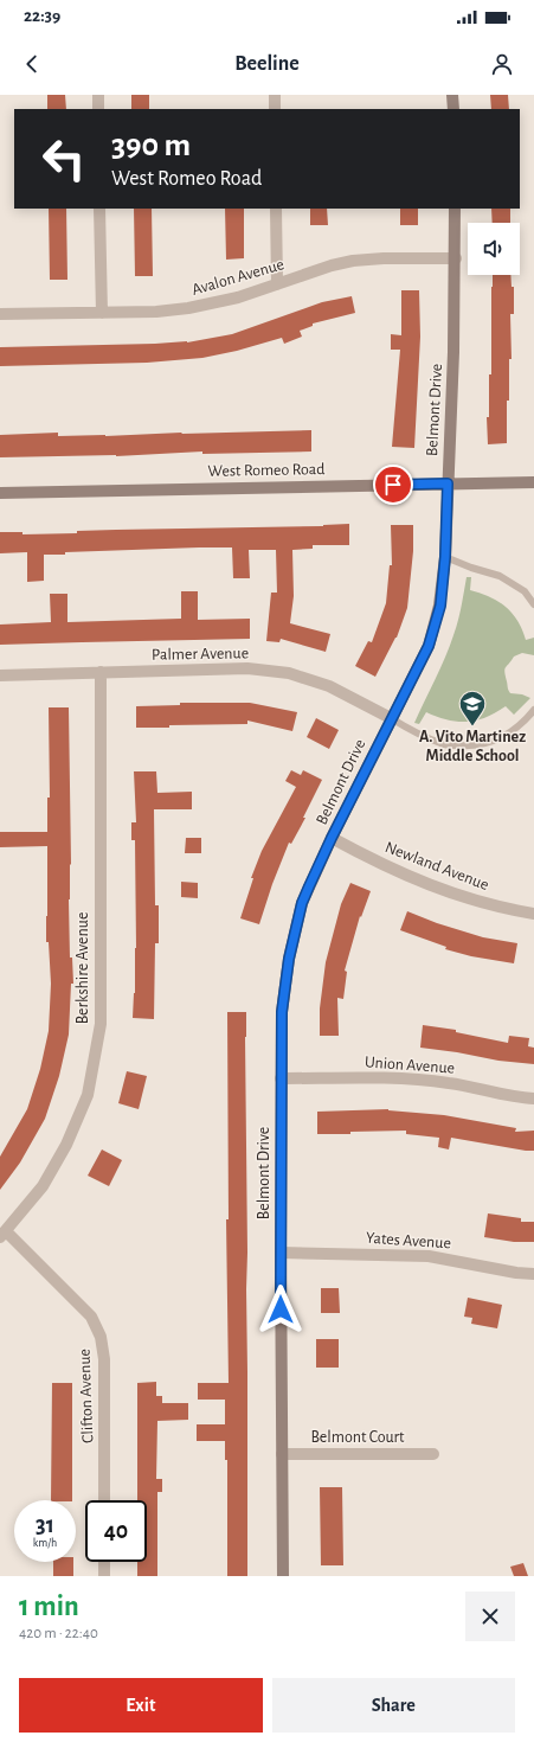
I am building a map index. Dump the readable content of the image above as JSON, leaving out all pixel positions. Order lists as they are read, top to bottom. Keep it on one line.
{"streets":{"street":["Avalon Avenue","Belmont Drive","West Romeo Road","Palmer Avenue","Newland Avenue","Berkshire Avenue","Union Avenue","Yates Avenue","Clifton Avenue","Belmont Court"]},"crossings":[["Avalon Avenue","Belmont Drive"],["Belmont Drive","West Romeo Road"],["Belmont Drive","Palmer Avenue"],["Belmont Drive","Newland Avenue"],["Belmont Drive","Union Avenue"],["Belmont Drive","Yates Avenue"],["Belmont Drive","Belmont Court"],["Palmer Avenue","Berkshire Avenue"],["Berkshire Avenue","Clifton Avenue"]],"places":{"school or university":["A. Vito Martinez Middle School"]},"page":{"status":"22:39","header":"Beeline","turn":["390 m","West Romeo Road"],"speed":"31 km/h","limit":"40","heading":["1 min","420 m · 22:40"],"buttons":["Exit","Share"]}}
